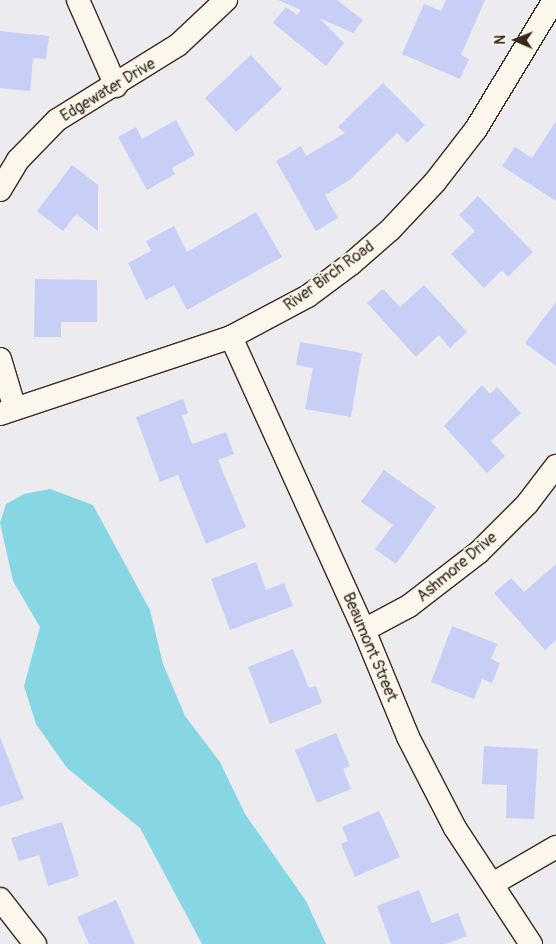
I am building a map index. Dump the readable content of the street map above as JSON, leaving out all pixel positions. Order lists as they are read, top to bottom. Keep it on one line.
{"streets":{"street":["Edgewater Drive","River Birch Road","Ashmore Drive","Beaumont Street"]},"crossings":[["River Birch Road","Beaumont Street"],["Ashmore Drive","Beaumont Street"]],"north":"left"}
